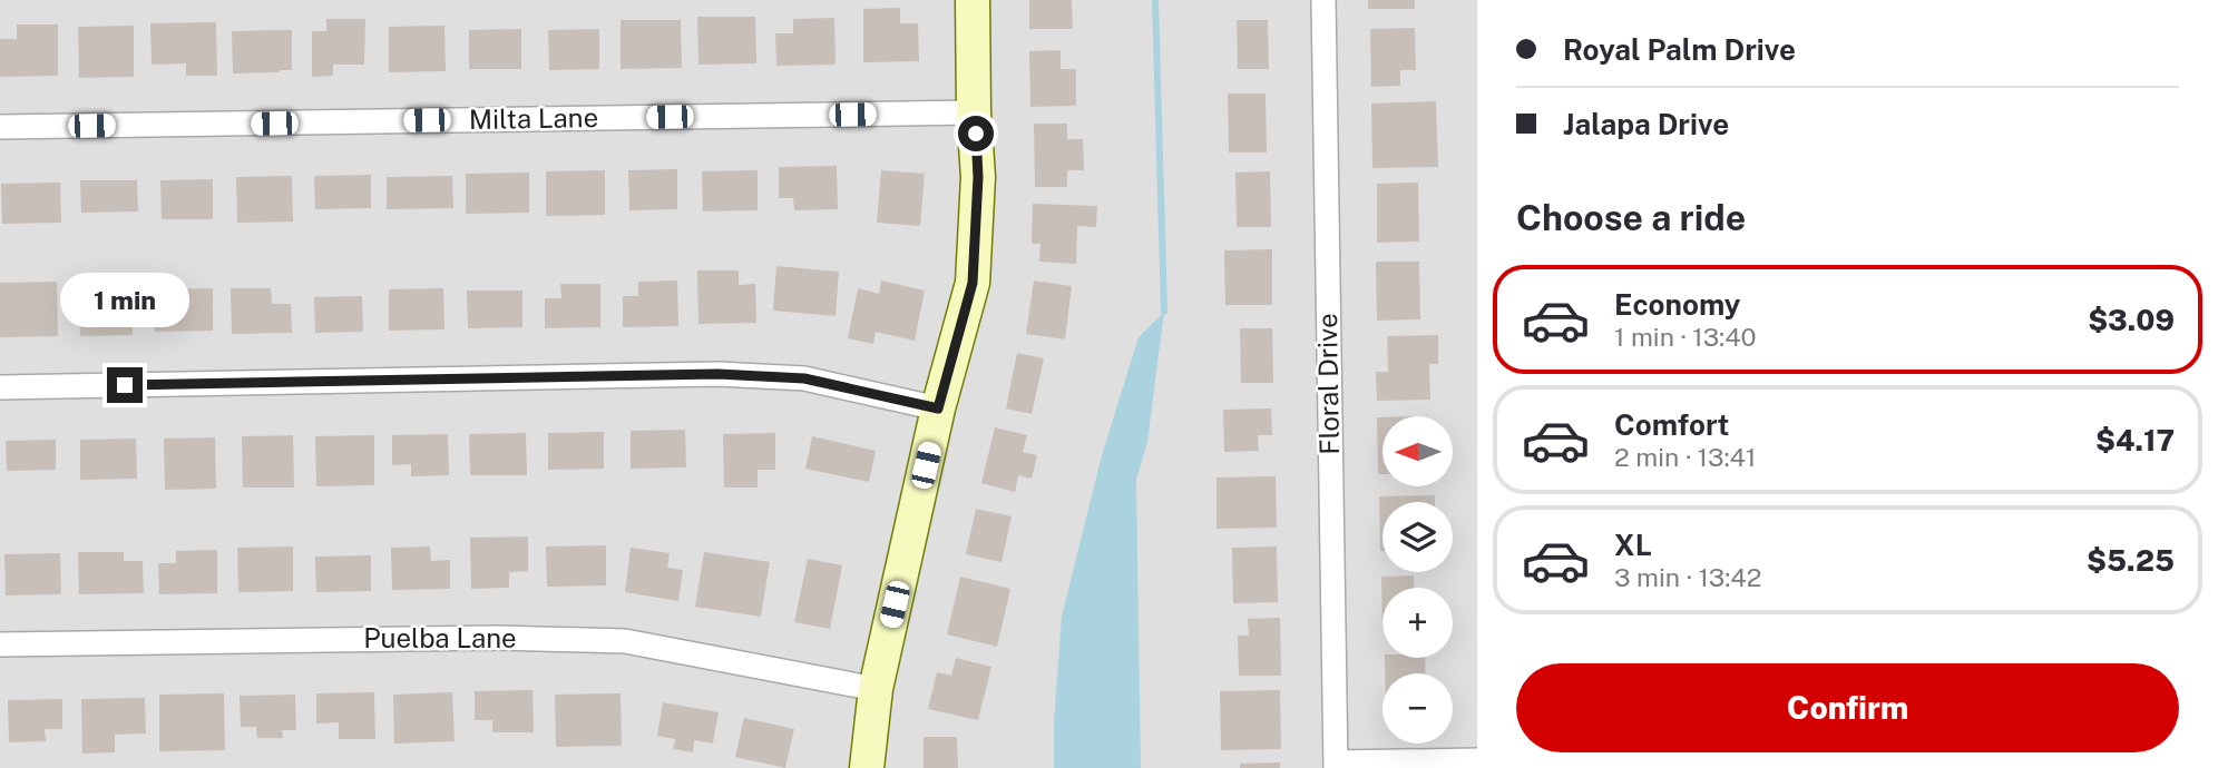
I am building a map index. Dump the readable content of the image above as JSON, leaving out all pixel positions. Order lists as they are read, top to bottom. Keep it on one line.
{"streets":{"street":["Milta Lane","Floral Drive","Puelba Lane"]},"north":"left","page":{"banner":["Royal Palm Drive","Jalapa Drive"],"heading":"Choose a ride","list":[{"name":"Economy","note":"1 min · 13:40","value":"$3.09"},{"name":"Comfort","note":"2 min · 13:41","value":"$4.17"},{"name":"XL","note":"3 min · 13:42","value":"$5.25"}],"bubble":"1 min","map_buttons":["+","−"],"buttons":"Confirm"}}
